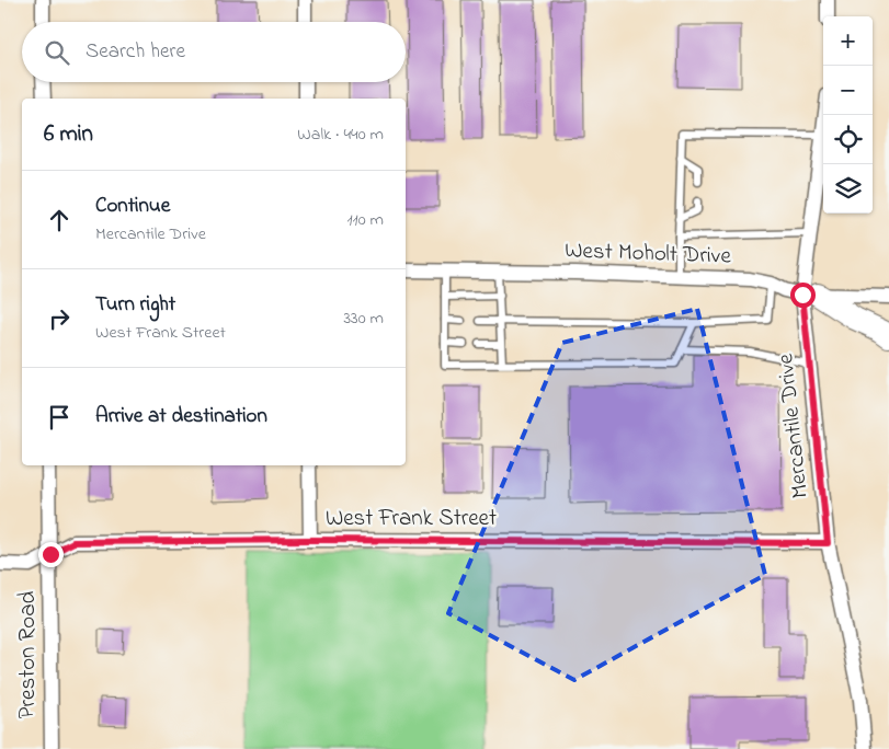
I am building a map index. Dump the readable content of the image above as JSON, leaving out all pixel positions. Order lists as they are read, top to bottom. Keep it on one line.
{"streets":{"street":["West Moholt Drive","Mercantile Drive","West Frank Street","Preston Road"]},"crossings":[["West Moholt Drive","Mercantile Drive"],["Mercantile Drive","West Frank Street"],["West Frank Street","Preston Road"]],"page":{"map_buttons":["+","−"],"search":"Search here","heading":["6 min","Walk · 440 m"],"list":[["Continue","Mercantile Drive","110 m"],["Turn right","West Frank Street","330 m"],"Arrive at destination"]}}
